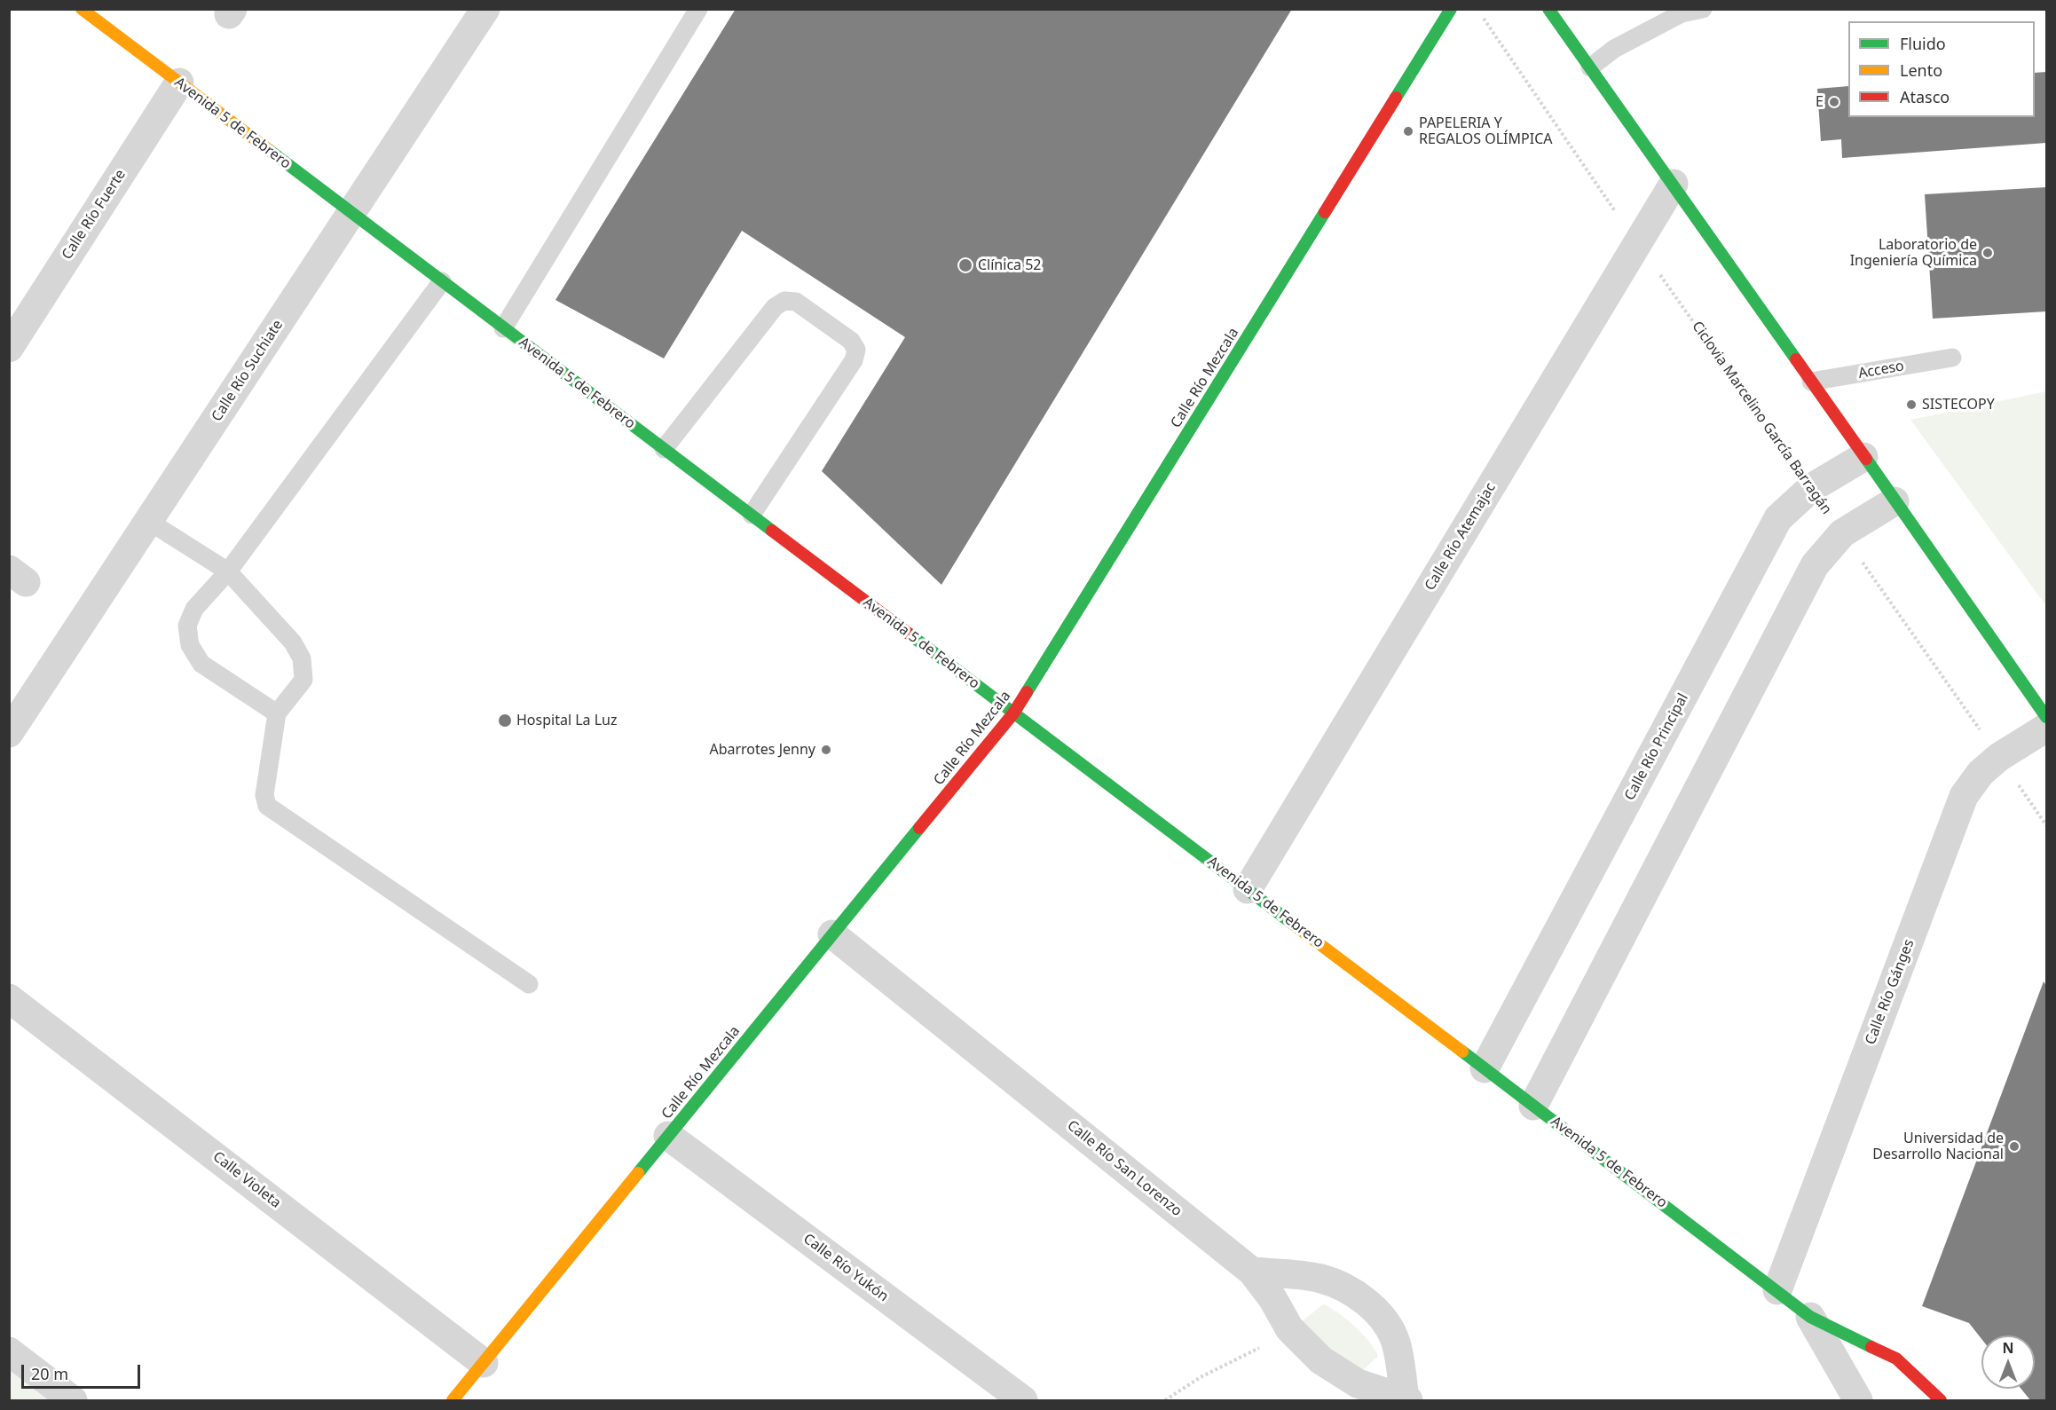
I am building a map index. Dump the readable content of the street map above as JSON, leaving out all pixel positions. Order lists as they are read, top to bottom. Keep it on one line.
{"streets":{"street":["Avenida 5 de Febrero","Calle Río Fuerte","Calle Río Suchiate","Calle Río Mezcala","Calle Río Atemajac","Calle Río Principal","Calle Río Gánges","Calle Río San Lorenzo","Calle Violeta","Calle Río Yukón"],"lane":["Acceso"],"path":["Ciclovia Marcelino García Barragán"]},"crossings":[["Avenida 5 de Febrero","Calle Río Fuerte"],["Avenida 5 de Febrero","Calle Río Suchiate"],["Avenida 5 de Febrero","Calle Río Mezcala"],["Avenida 5 de Febrero","Calle Río Atemajac"],["Avenida 5 de Febrero","Calle Río Principal"],["Avenida 5 de Febrero","Calle Río Gánges"],["Calle Río Mezcala","Calle Río San Lorenzo"],["Calle Río Mezcala","Calle Violeta"],["Calle Río Mezcala","Calle Río Yukón"],["Ciclovia Marcelino García Barragán","Calle Río Atemajac"],["Ciclovia Marcelino García Barragán","Calle Río Principal"]],"places":["E","PAPELERIA Y REGALOS OLÍMPICA","Laboratorio de Ingeniería Química","Clínica 52","SISTECOPY","Hospital La Luz","Abarrotes Jenny","Universidad de Desarrollo Nacional"],"legend":["Fluido","Lento","Atasco"],"scale_bar":"20 m","north":"top"}
